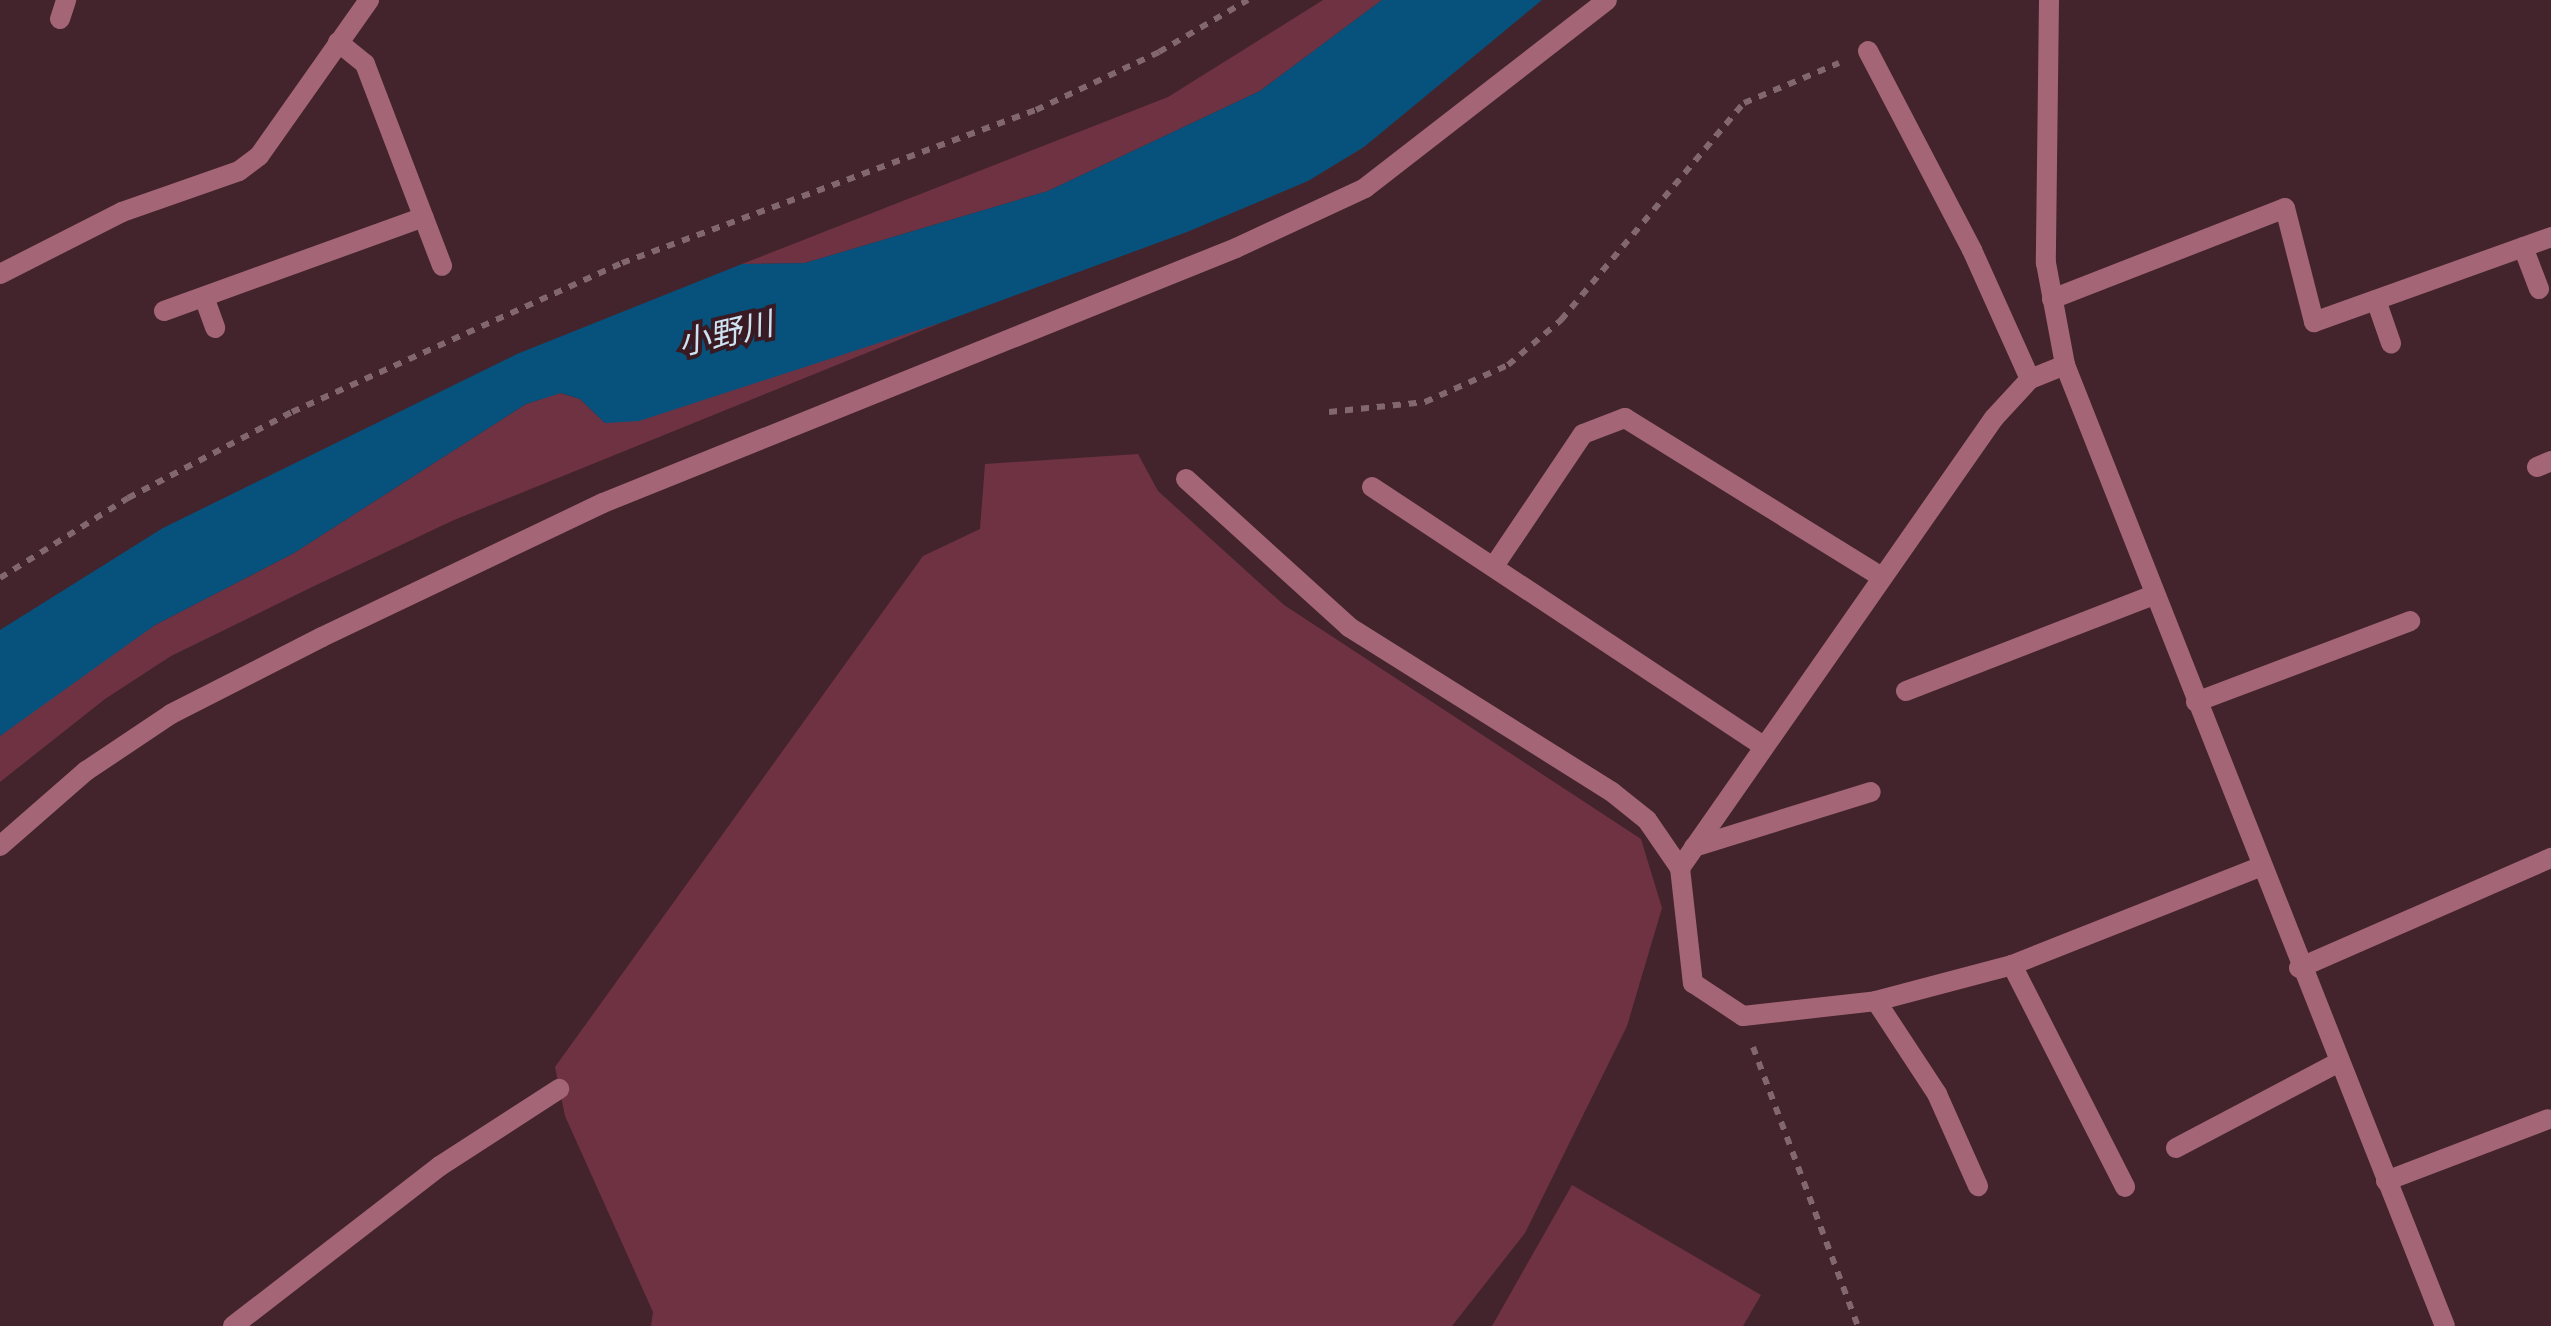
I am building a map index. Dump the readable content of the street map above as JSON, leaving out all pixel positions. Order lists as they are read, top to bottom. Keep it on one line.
{"water":["小野川"]}
